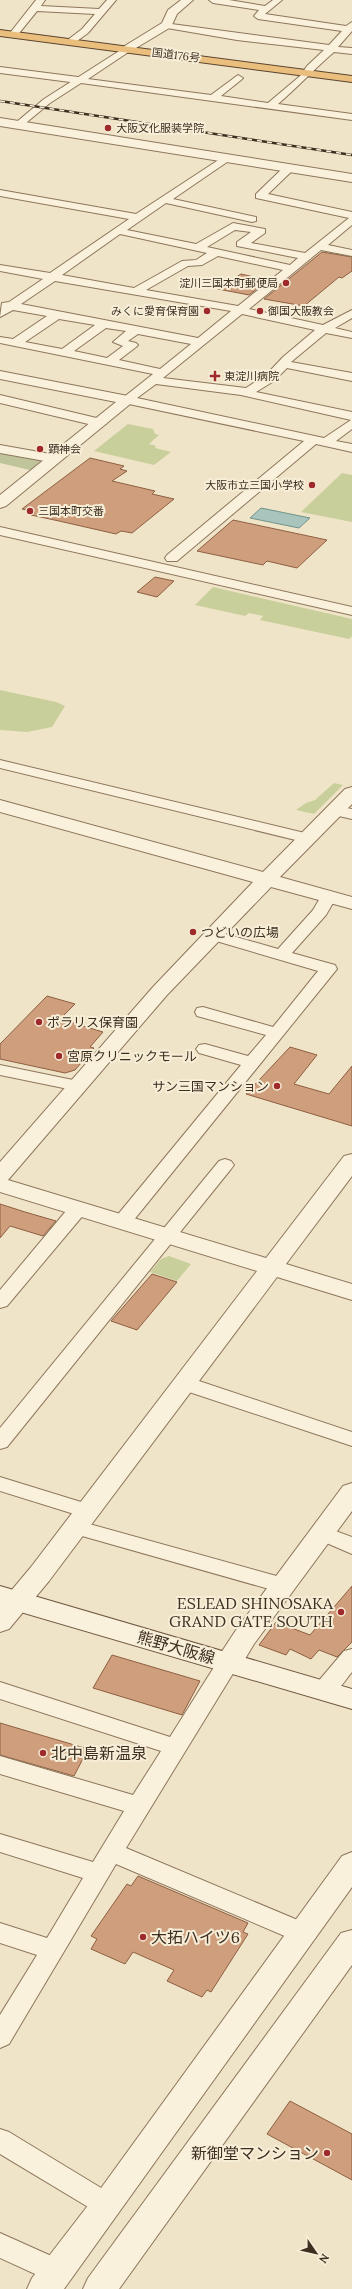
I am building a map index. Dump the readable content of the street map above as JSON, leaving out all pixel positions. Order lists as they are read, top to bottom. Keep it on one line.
{"streets":{"highway":["国道176号"],"street":["熊野大阪線"]},"places":{"other":["大阪文化服装学院","淀川三国本町郵便局","みくに愛育保育園","御国大阪教会","顕神会","大阪市立三国小学校","三国本町交番","つどいの広場","ポラリス保育園","宮原クリニックモール","サン三国マンション","ESLEAD SHINOSAKA GRAND GATE SOUTH","北中島新温泉","大拓ハイツ6","新御堂マンション"],"health":["東淀川病院"]},"north":"bottom right"}
